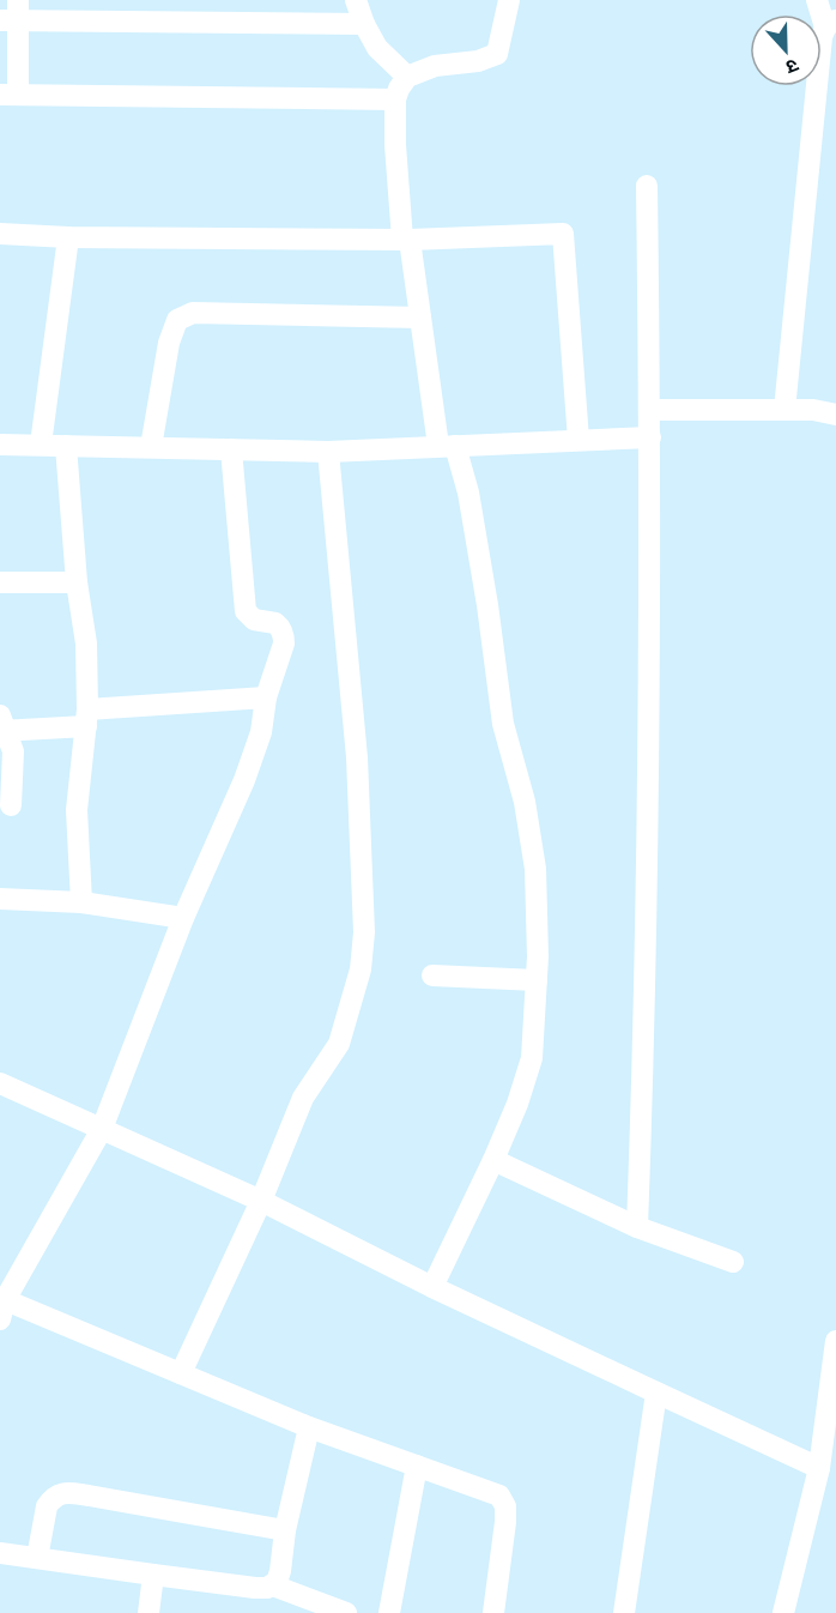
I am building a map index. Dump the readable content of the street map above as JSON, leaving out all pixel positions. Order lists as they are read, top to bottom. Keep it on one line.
{"north":"bottom"}
